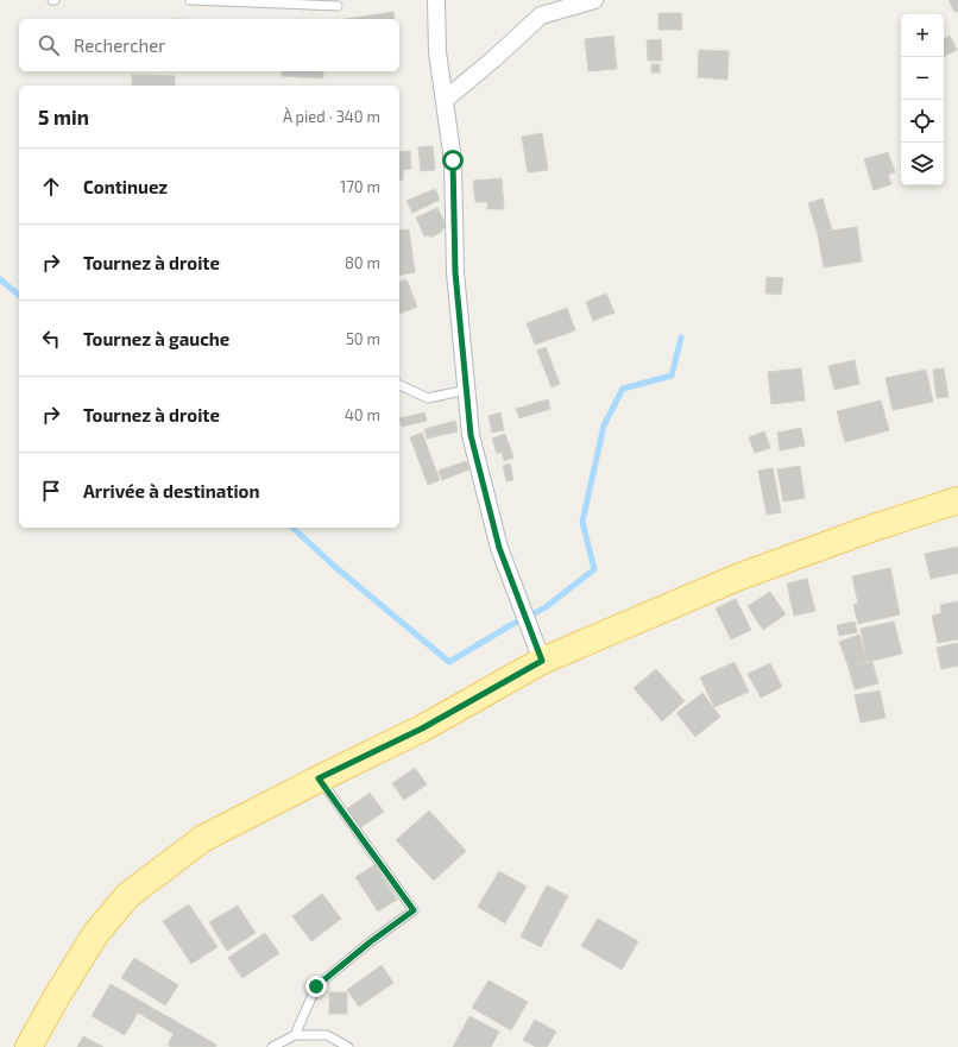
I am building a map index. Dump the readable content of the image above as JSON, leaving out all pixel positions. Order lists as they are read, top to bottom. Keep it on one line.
{"page":{"map_buttons":["+","−"],"search":"Rechercher","heading":["5 min","À pied · 340 m"],"list":[["Continuez","170 m"],["Tournez à droite","80 m"],["Tournez à gauche","50 m"],["Tournez à droite","40 m"],"Arrivée à destination"]}}
